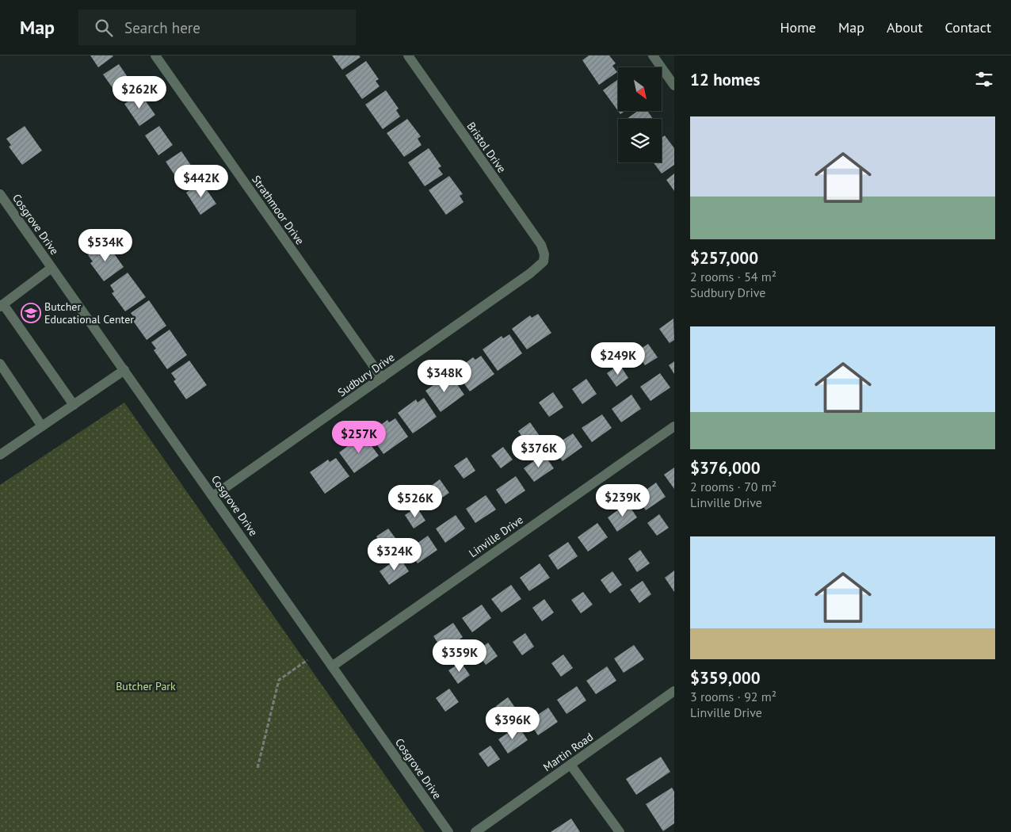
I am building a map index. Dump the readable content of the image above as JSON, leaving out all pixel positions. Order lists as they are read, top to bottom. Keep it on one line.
{"streets":{"street":["Bristol Drive","Strathmoor Drive","Cosgrove Drive","Sudbury Drive","Linville Drive","Martin Road"]},"crossings":[["Bristol Drive","Sudbury Drive"],["Strathmoor Drive","Sudbury Drive"],["Cosgrove Drive","Sudbury Drive"],["Cosgrove Drive","Linville Drive"]],"parks":["Butcher Park"],"places":{"school or university":["Butcher Educational Center"]},"north":"bottom right","page":{"header":"Map","search":"Search here","nav":["Home","Map","About","Contact"],"heading":"12 homes","price":["$262K","$442K","$534K","$249K","$348K","$257K","$376K","$239K","$526K","$324K","$359K","$396K"],"list":[{"name":"$257,000","note":"2 rooms · 54 m² · Sudbury Drive"},{"name":"$376,000","note":"2 rooms · 70 m² · Linville Drive"},{"name":"$359,000","note":"3 rooms · 92 m² · Linville Drive"}]}}
